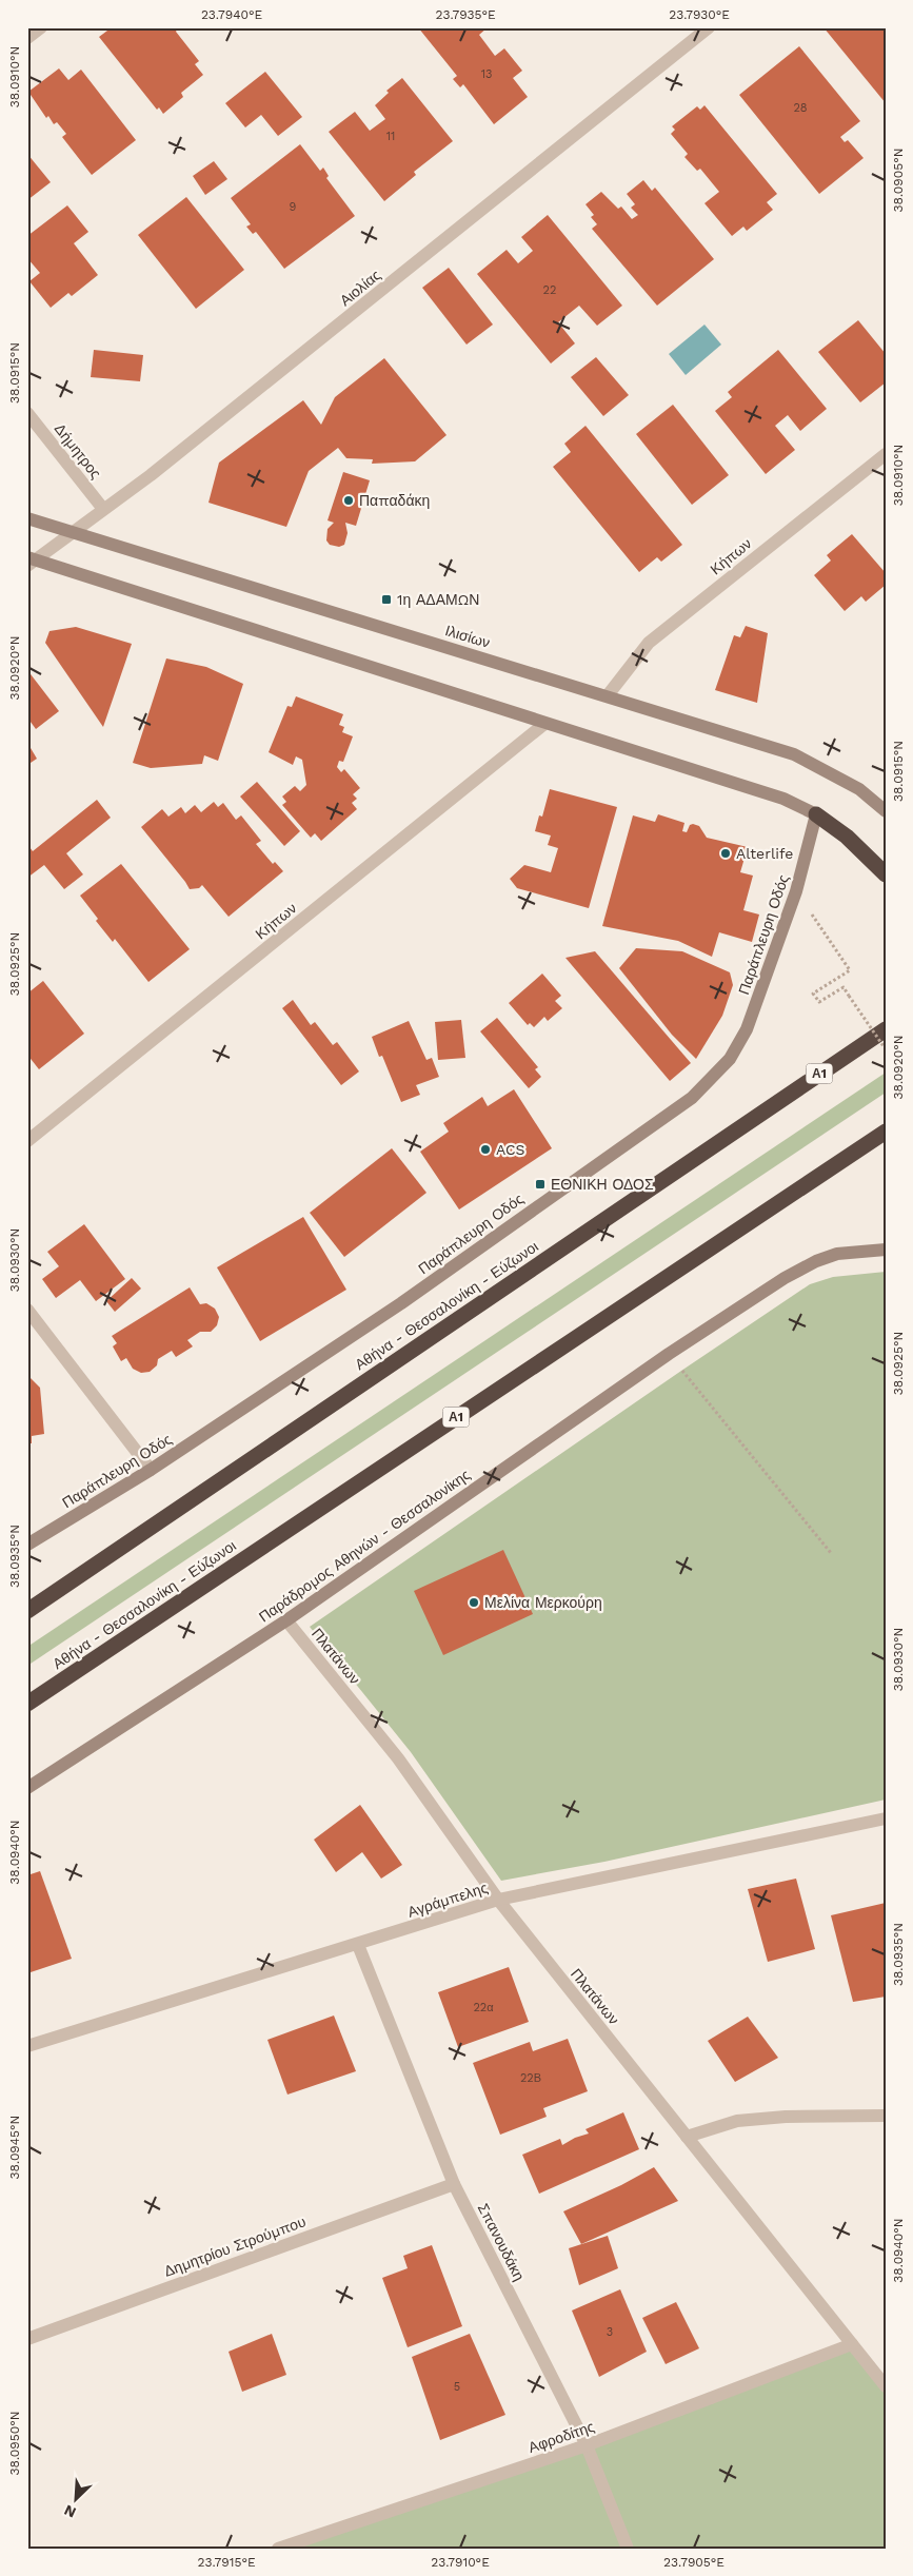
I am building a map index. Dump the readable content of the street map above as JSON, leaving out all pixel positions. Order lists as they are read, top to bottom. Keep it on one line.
{"streets":{"highway":["Α1","Αθήνα - Θεσσαλονίκη - Εύζωνοι"],"main road":["Ιλισίων","Παράπλευρη Οδός","Παράδρομος Αθηνών - Θεσσαλονίκης"],"street":["Αιολίας","Δήμητρος","Κήπων","Πλατάνων","Αγράμπελης","Σπανουδάκη","Δημητρίου Στρούμπου","Αφροδίτης"]},"crossings":[["Αιολίας","Δήμητρος"],["Αιολίας","Ιλισίων"],["Κήπων","Ιλισίων"],["Παράδρομος Αθηνών - Θεσσαλονίκης","Πλατάνων"],["Πλατάνων","Αγράμπελης"],["Πλατάνων","Αφροδίτης"],["Αγράμπελης","Σπανουδάκη"],["Σπανουδάκη","Δημητρίου Στρούμπου"],["Σπανουδάκη","Αφροδίτης"]],"places":{"other":["Παπαδάκη","Alterlife","ACS","Μελίνα Μερκούρη"],"transit":["1η ΑΔΑΜΩΝ","ΕΘΝΙΚΗ ΟΔΟΣ"]},"house_numbers":["13","28","11","9","22","22α","22Β","3","5"],"north":"bottom left","coordinates":["23.7940°E","23.7935°E","23.7930°E","38.0910°N","38.0905°N","38.0915°N","38.0920°N","38.0925°N","38.0930°N","38.0935°N","38.0940°N","38.0945°N","38.0950°N","23.7915°E","23.7910°E","23.7905°E"]}
